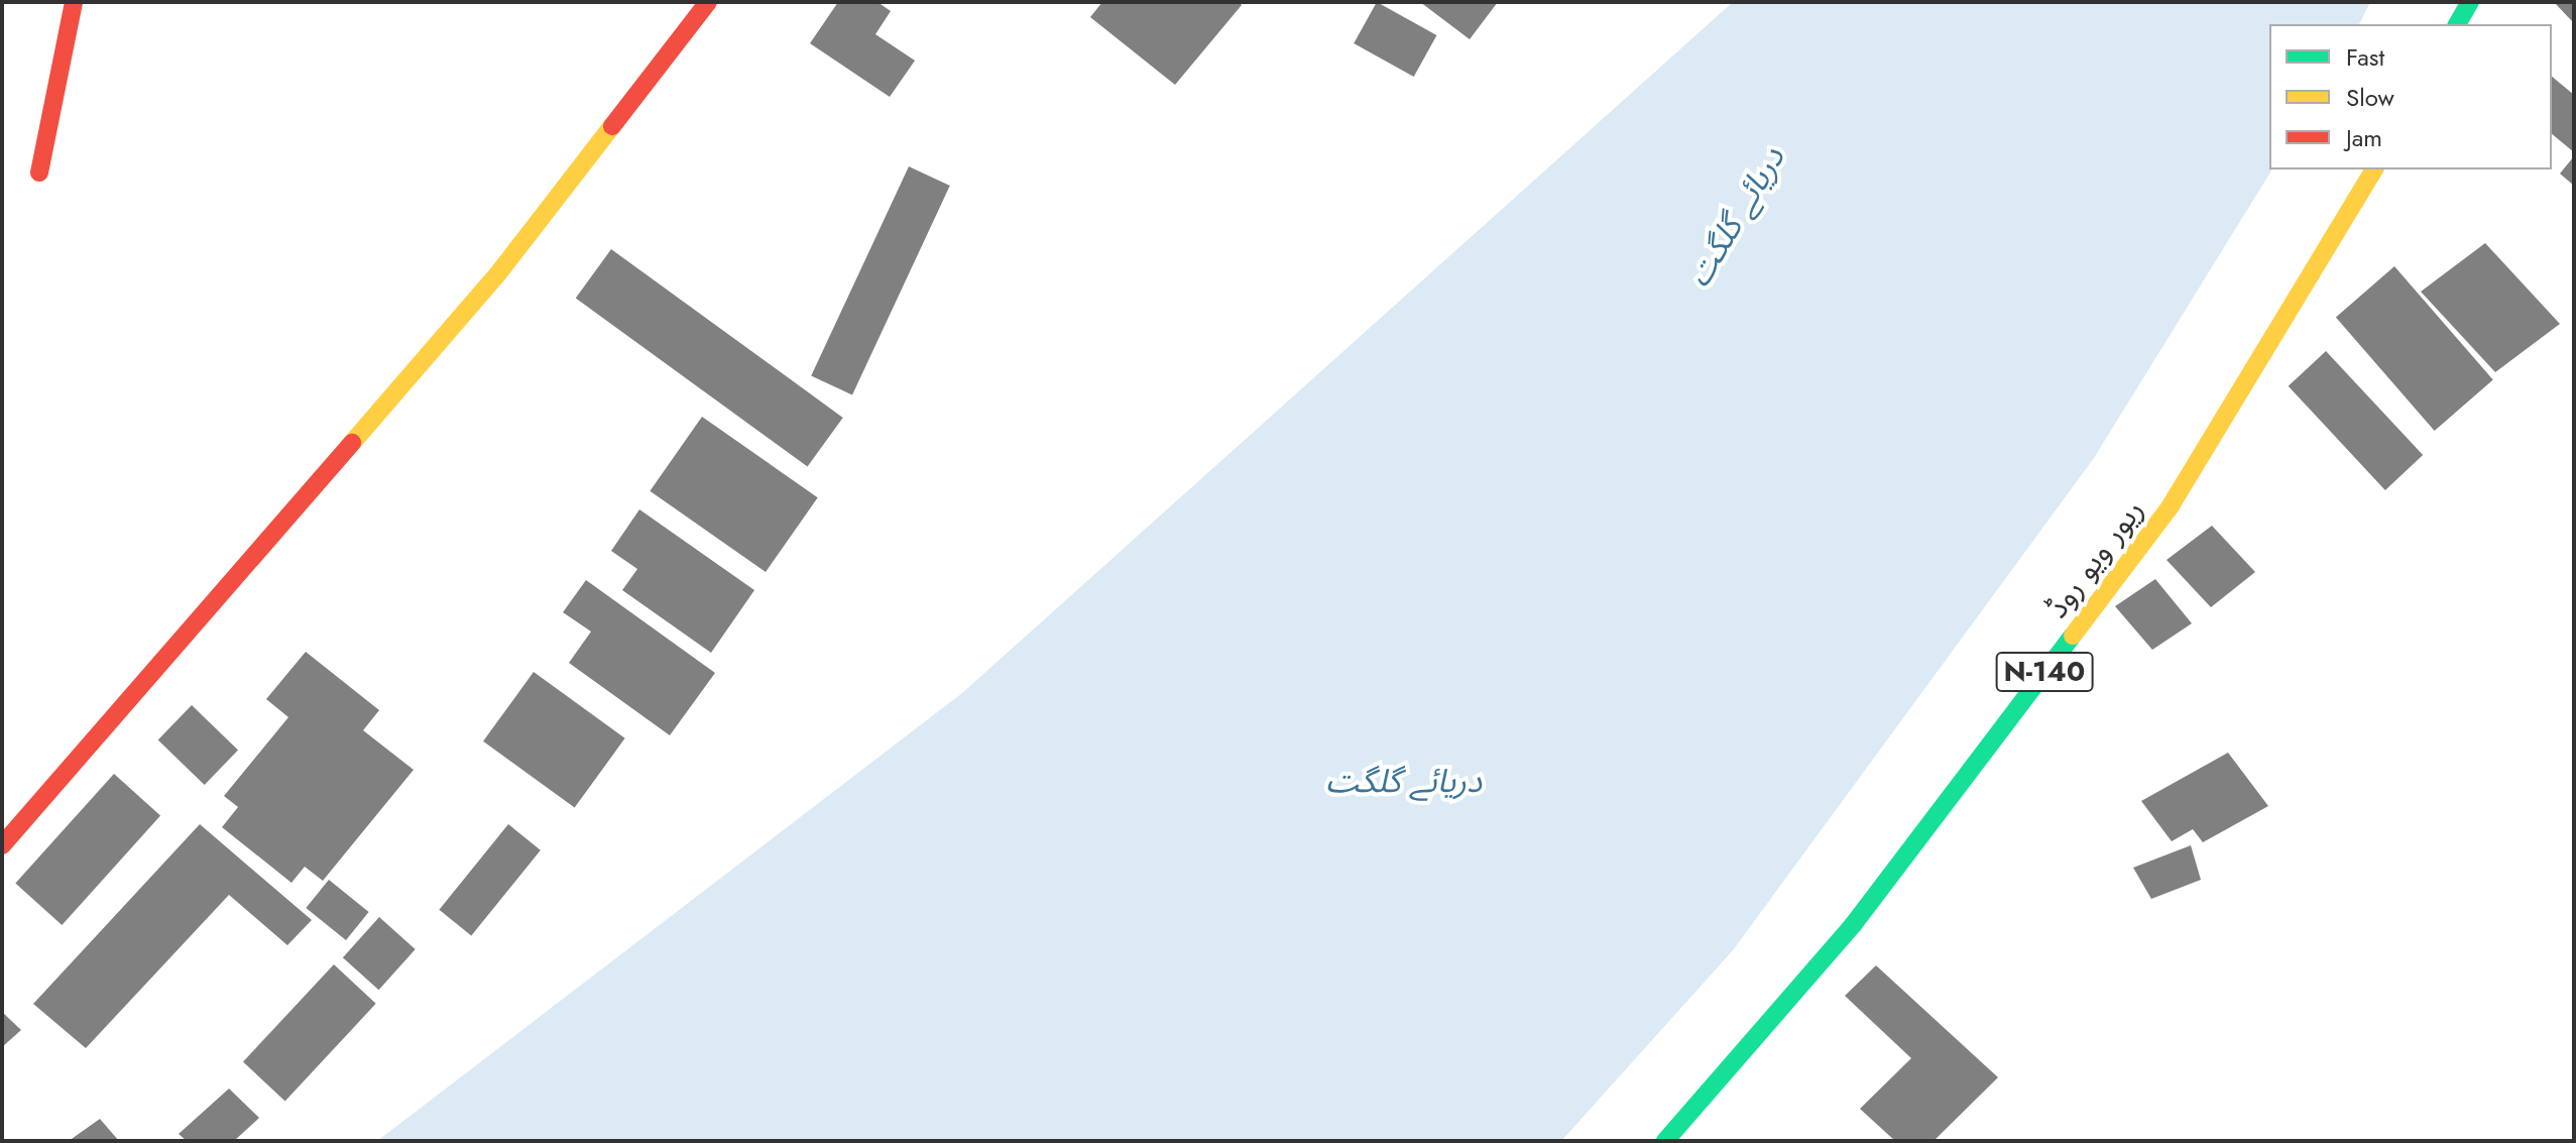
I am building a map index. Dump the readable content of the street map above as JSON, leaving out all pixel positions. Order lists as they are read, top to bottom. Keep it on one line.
{"streets":{"main road":["ریور ویو روڈ","N-140"]},"water":["دریائے گلگت"],"legend":["Fast","Slow","Jam"]}
